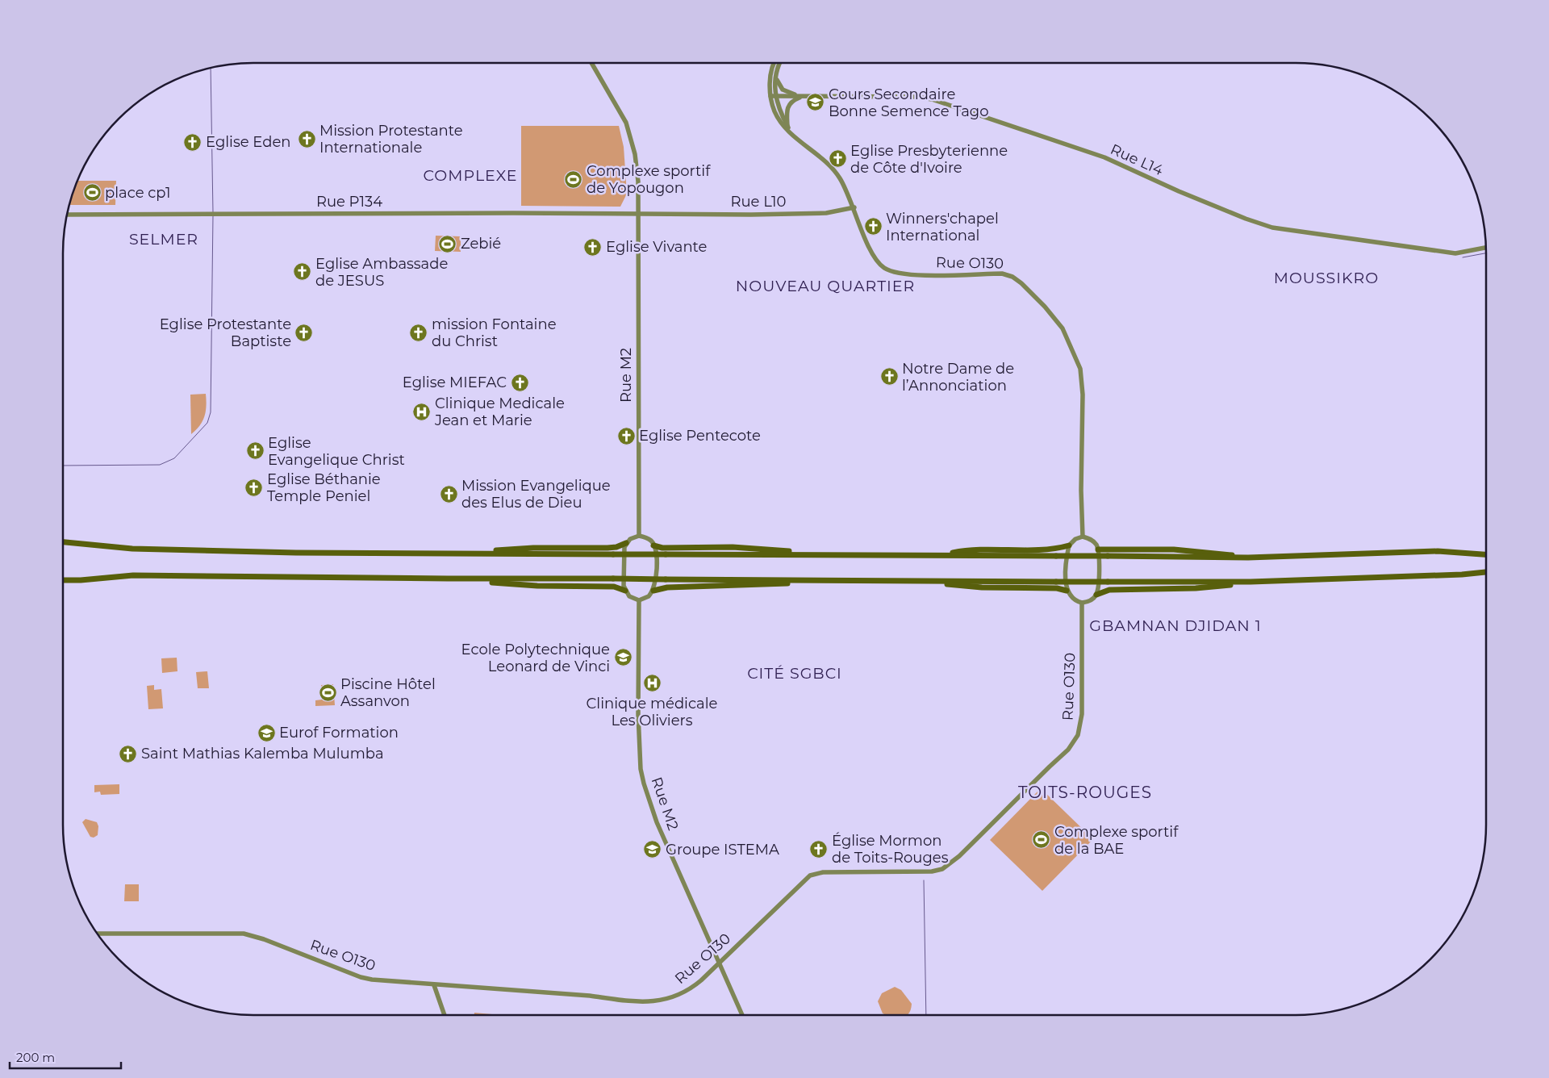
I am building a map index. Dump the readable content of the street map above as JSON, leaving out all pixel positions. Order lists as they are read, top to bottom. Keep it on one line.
{"streets":{"street":["Rue L14","Rue P134","Rue L10","Rue O130","Rue M2"]},"crossings":[["Rue L14","Rue O130"],["Rue P134","Rue L10"],["Rue P134","Rue M2"],["Rue L10","Rue O130"],["Rue L10","Rue M2"],["Rue O130","Rue M2"]],"districts":["COMPLEXE","SELMER","MOUSSIKRO","NOUVEAU QUARTIER","GBAMNAN DJIDAN 1","CITÉ SGBCI","TOITS-ROUGES"],"places":{"school or university":["Cours Secondaire Bonne Semence Tago","Ecole Polytechnique Leonard de Vinci","Eurof Formation","Groupe ISTEMA"],"church":["Mission Protestante Internationale","Eglise Eden","Eglise Presbyterienne de Côte d'Ivoire","Winners'chapel International","Eglise Vivante","Eglise Ambassade de JESUS","Eglise Protestante Baptiste","mission Fontaine du Christ","Notre Dame de l’Annonciation","Eglise MIEFAC","Eglise Pentecote","Eglise Evangelique Christ","Eglise Béthanie Temple Peniel","Mission Evangelique des Elus de Dieu","Saint Mathias Kalemba Mulumba","Église Mormon de Toits-Rouges"],"sports":["Complexe sportif de Yopougon","place cp1","Zebié","Piscine Hôtel Assanvon","Complexe sportif de la BAE"],"hospital":["Clinique Medicale Jean et Marie","Clinique médicale Les Oliviers"]},"scale_bar":"200 m"}
